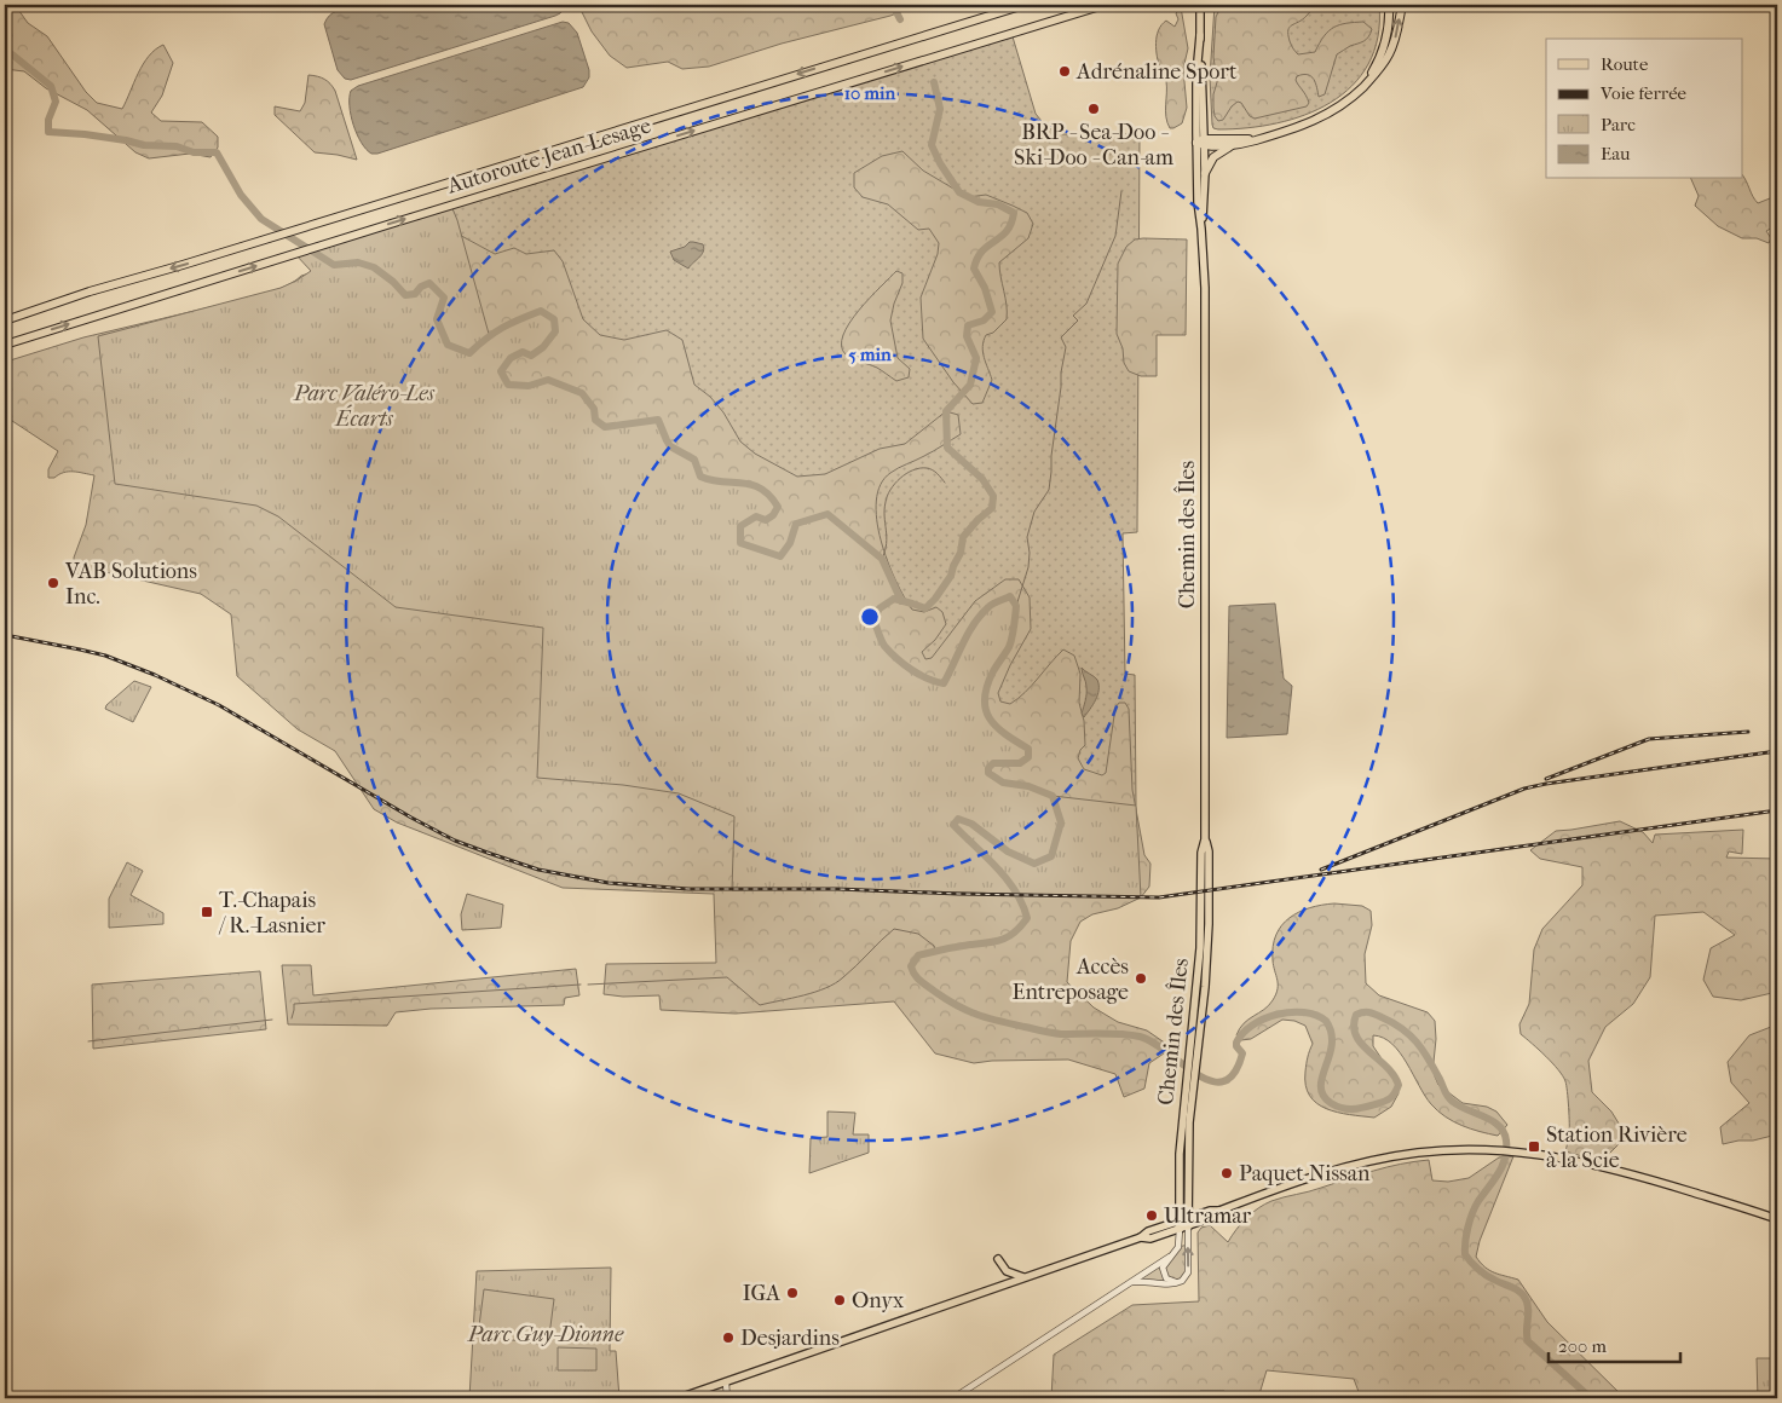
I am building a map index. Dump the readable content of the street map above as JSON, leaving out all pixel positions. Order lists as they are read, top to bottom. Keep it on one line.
{"streets":{"highway":["Autoroute Jean-Lesage"],"main road":["Chemin des Îles"]},"parks":["Parc Valéro-Les Écarts","Parc Guy-Dionne"],"places":{"other":["Adrénaline Sport","BRP - Sea-Doo - Ski-Doo - Can-am","VAB Solutions Inc.","Accès Entreposage","Paquet Nissan","Ultramar","IGA","Onyx","Desjardins"],"transit":["T.-Chapais / R.-Lasnier","Station Rivière à la Scie"]},"legend":["Route","Voie ferrée","Parc","Eau"],"scale_bar":"200 m","rings":["10 min","5 min"]}
